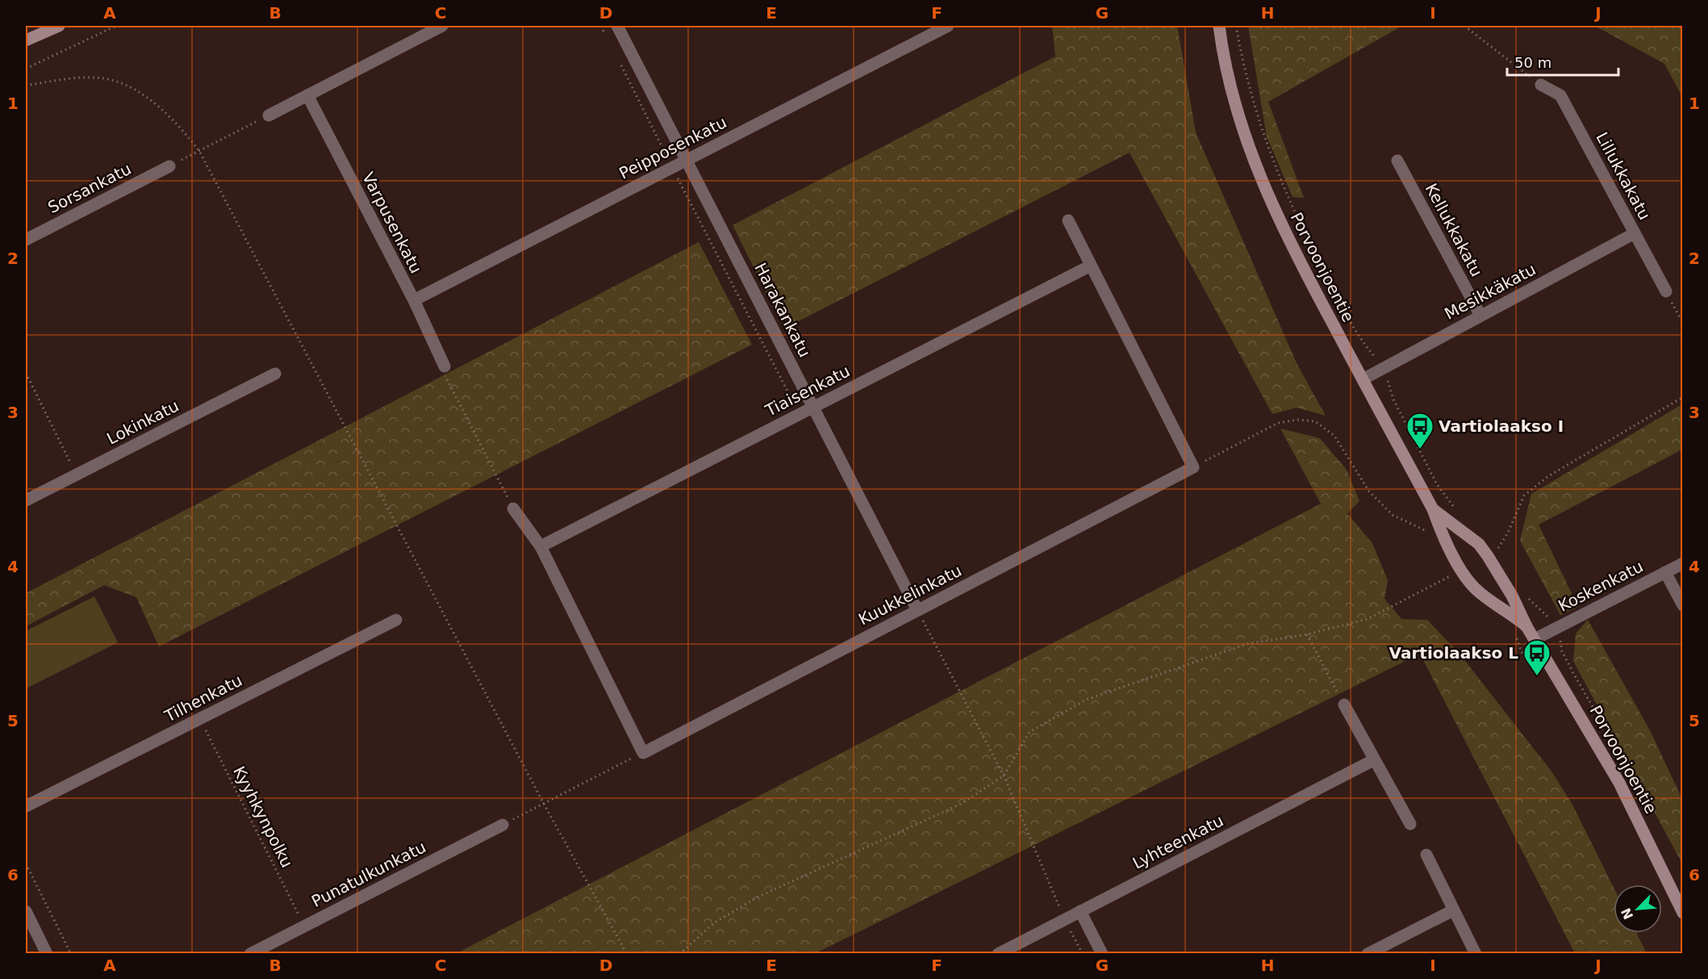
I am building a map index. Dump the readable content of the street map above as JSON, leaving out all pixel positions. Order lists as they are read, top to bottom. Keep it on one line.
{"streets":{"street":["Peipposenkatu","Lillukkakatu","Sorsankatu","Varpusenkatu","Kellukkakatu","Porvoonjoentie","Mesikkäkatu","Harakankatu","Tiaisenkatu","Lokinkatu","Koskenkatu","Kuukkelinkatu","Tilhenkatu","Lyhteenkatu","Punatulkunkatu"],"path":["Kyyhkynpolku"]},"crossings":[["Peipposenkatu","Varpusenkatu"],["Peipposenkatu","Harakankatu"],["Lillukkakatu","Mesikkäkatu"],["Kellukkakatu","Mesikkäkatu"],["Porvoonjoentie","Mesikkäkatu"],["Porvoonjoentie","Koskenkatu"],["Harakankatu","Tiaisenkatu"],["Harakankatu","Kuukkelinkatu"],["Tilhenkatu","Kyyhkynpolku"],["Kyyhkynpolku","Punatulkunkatu"]],"places":{"bus stop":["Vartiolaakso I","Vartiolaakso L"]},"scale_bar":"50 m","north":"bottom left","grid":{"columns":["A","B","C","D","E","F","G","H","I","J"],"rows":["1","2","3","4","5","6"]}}
